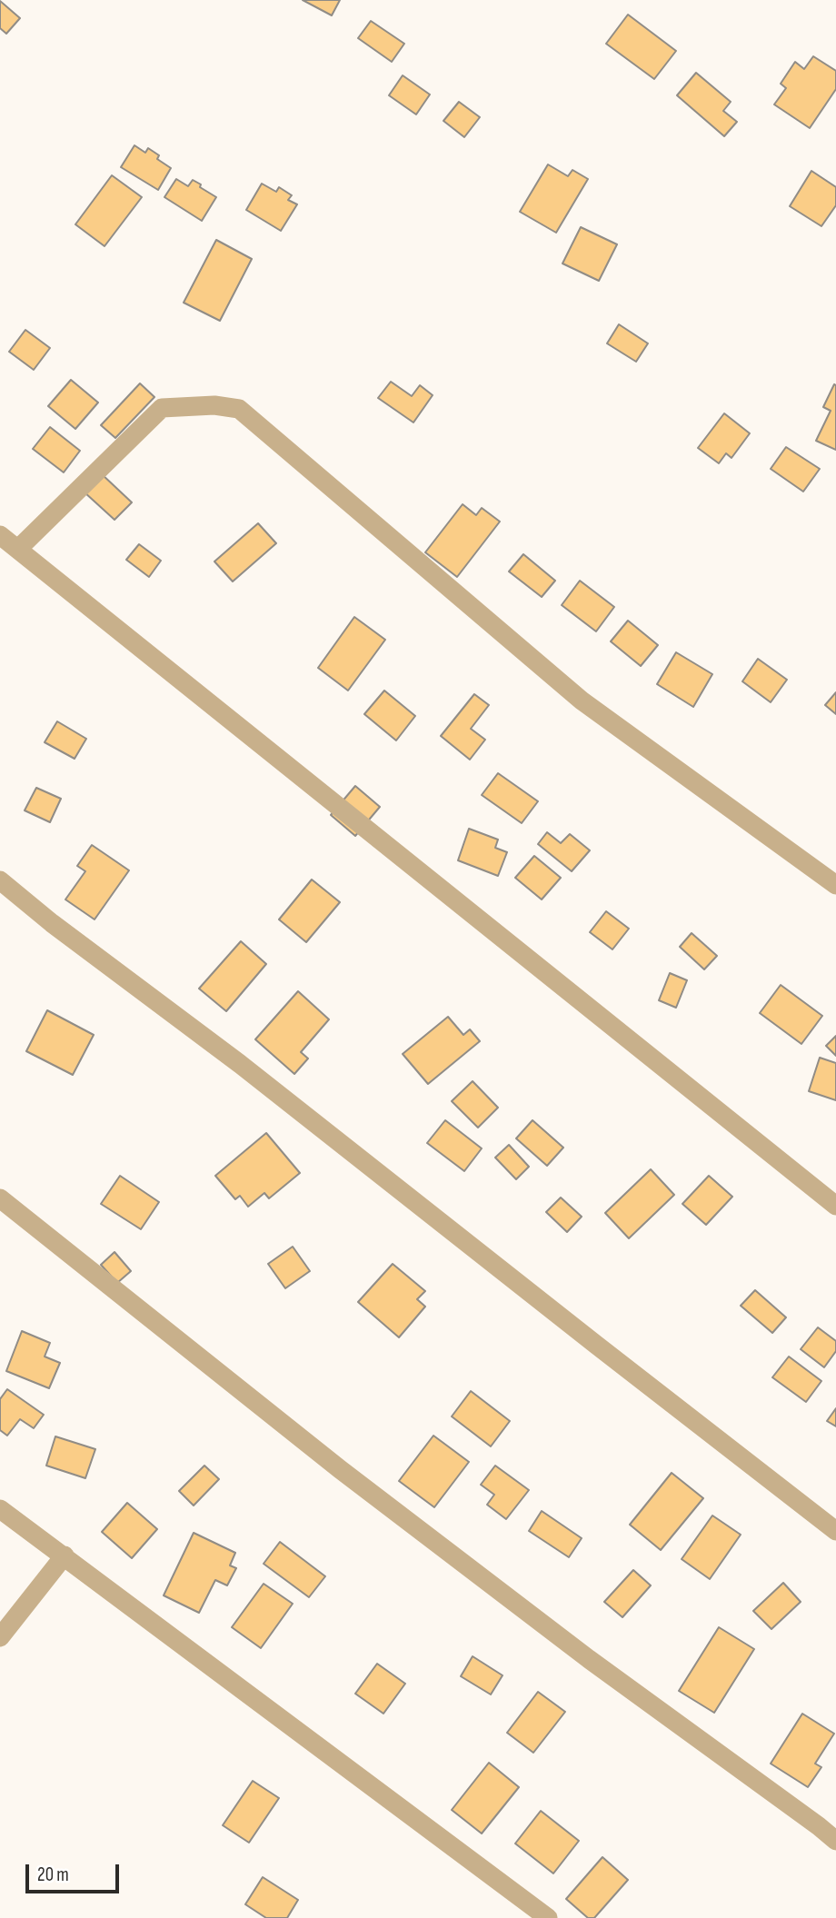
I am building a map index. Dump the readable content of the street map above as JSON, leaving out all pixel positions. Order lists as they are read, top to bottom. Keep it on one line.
{"scale_bar":"20 m"}
